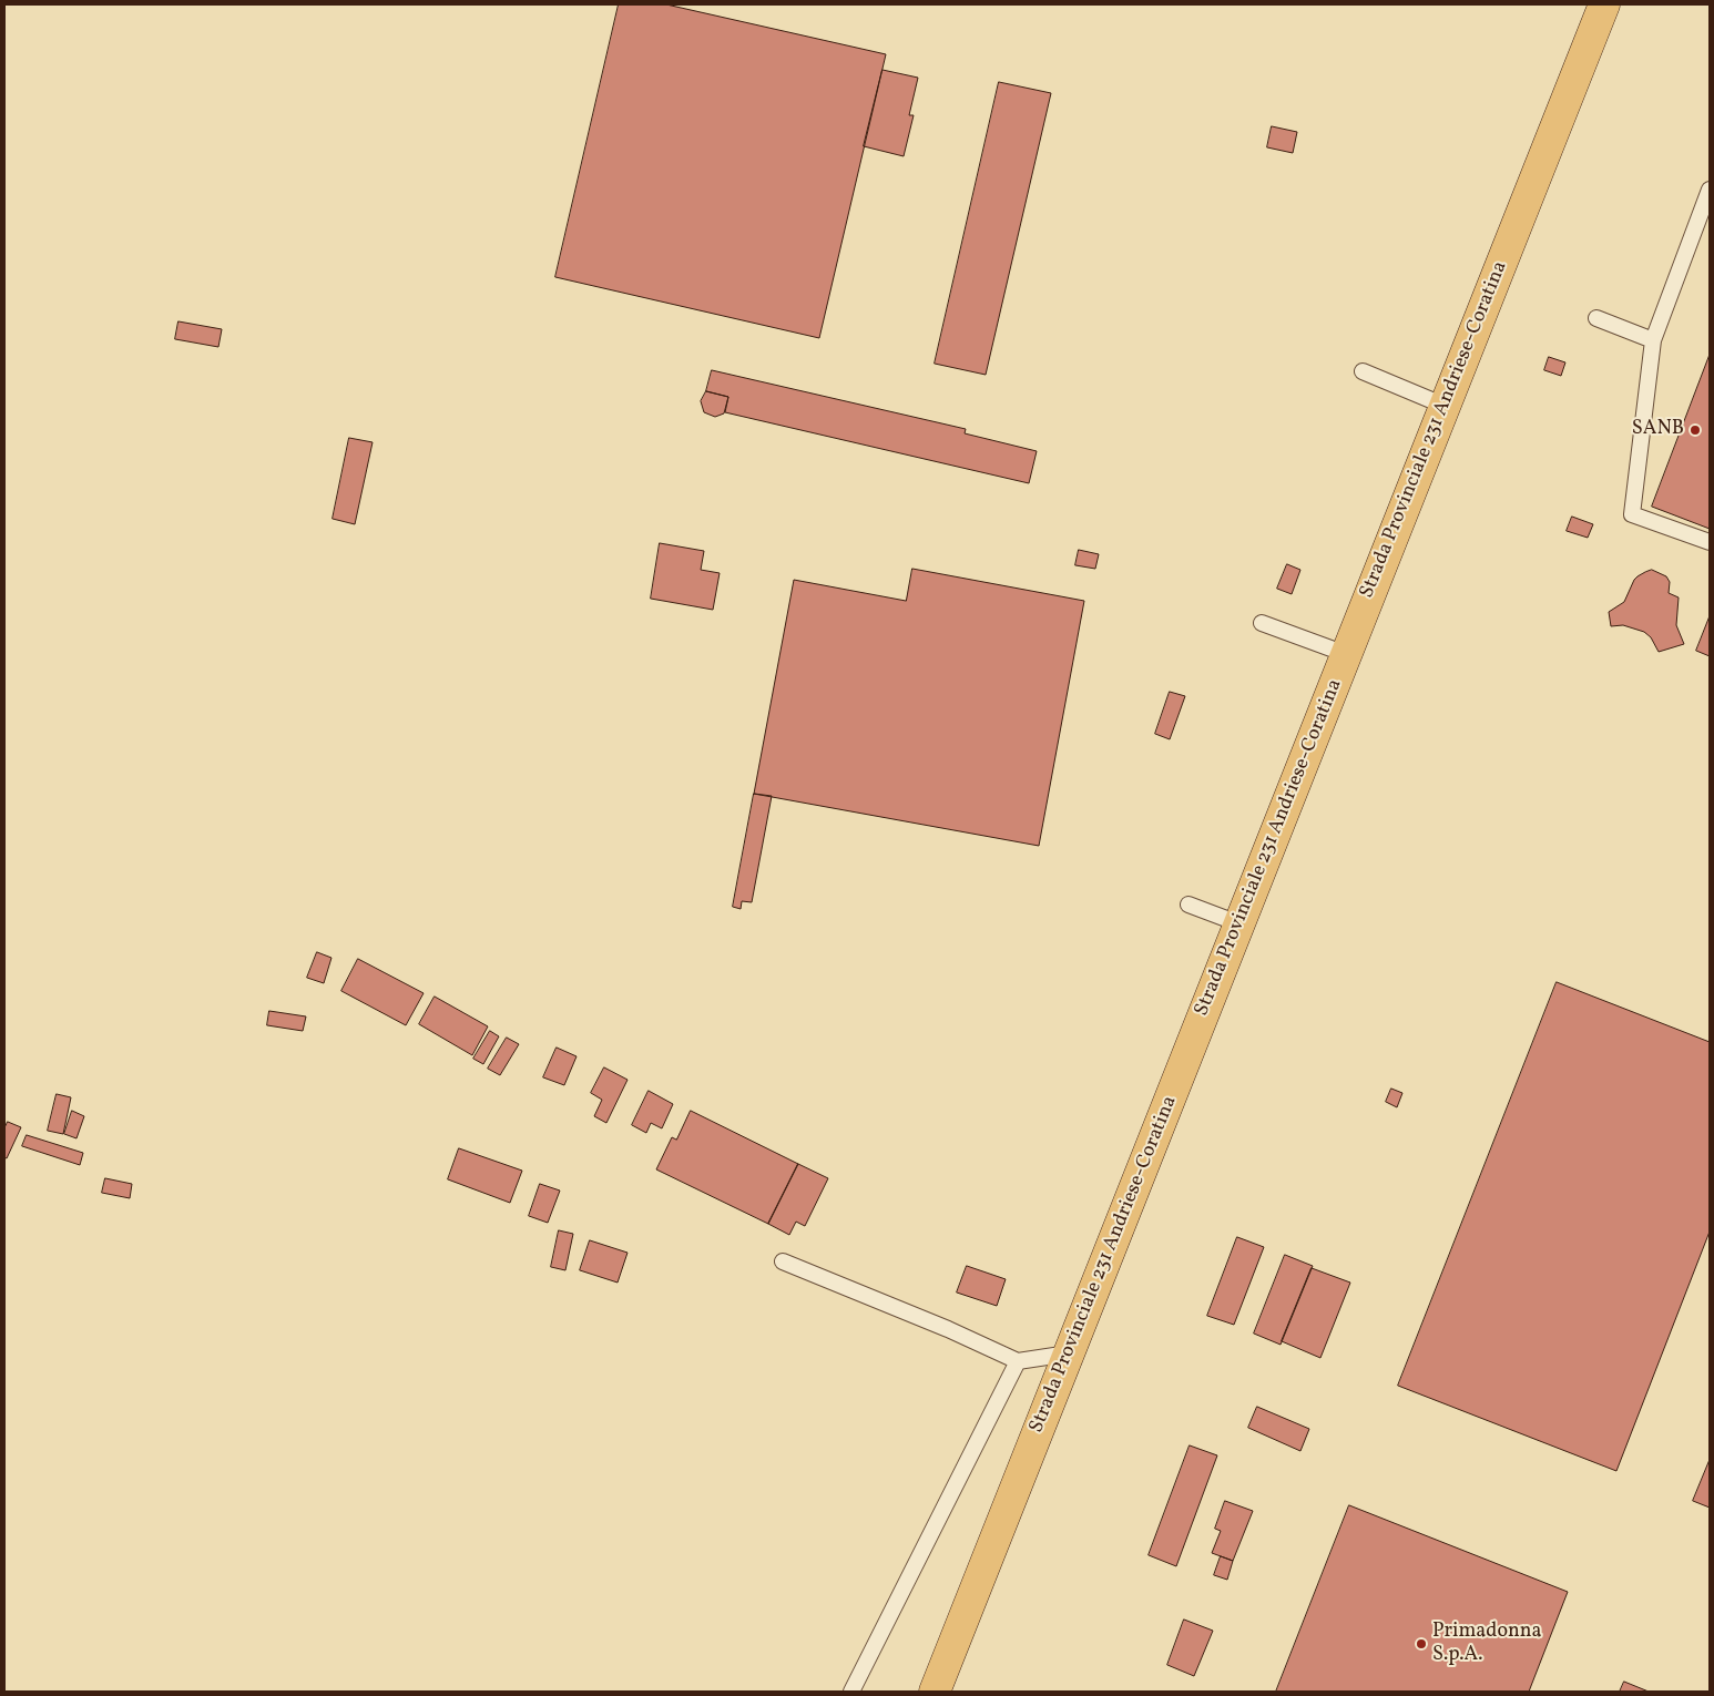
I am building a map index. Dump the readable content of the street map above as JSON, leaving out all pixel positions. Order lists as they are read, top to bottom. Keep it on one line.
{"streets":{"main road":["Strada Provinciale 231 Andriese-Coratina"]},"places":["SANB","Primadonna S.p.A."]}
